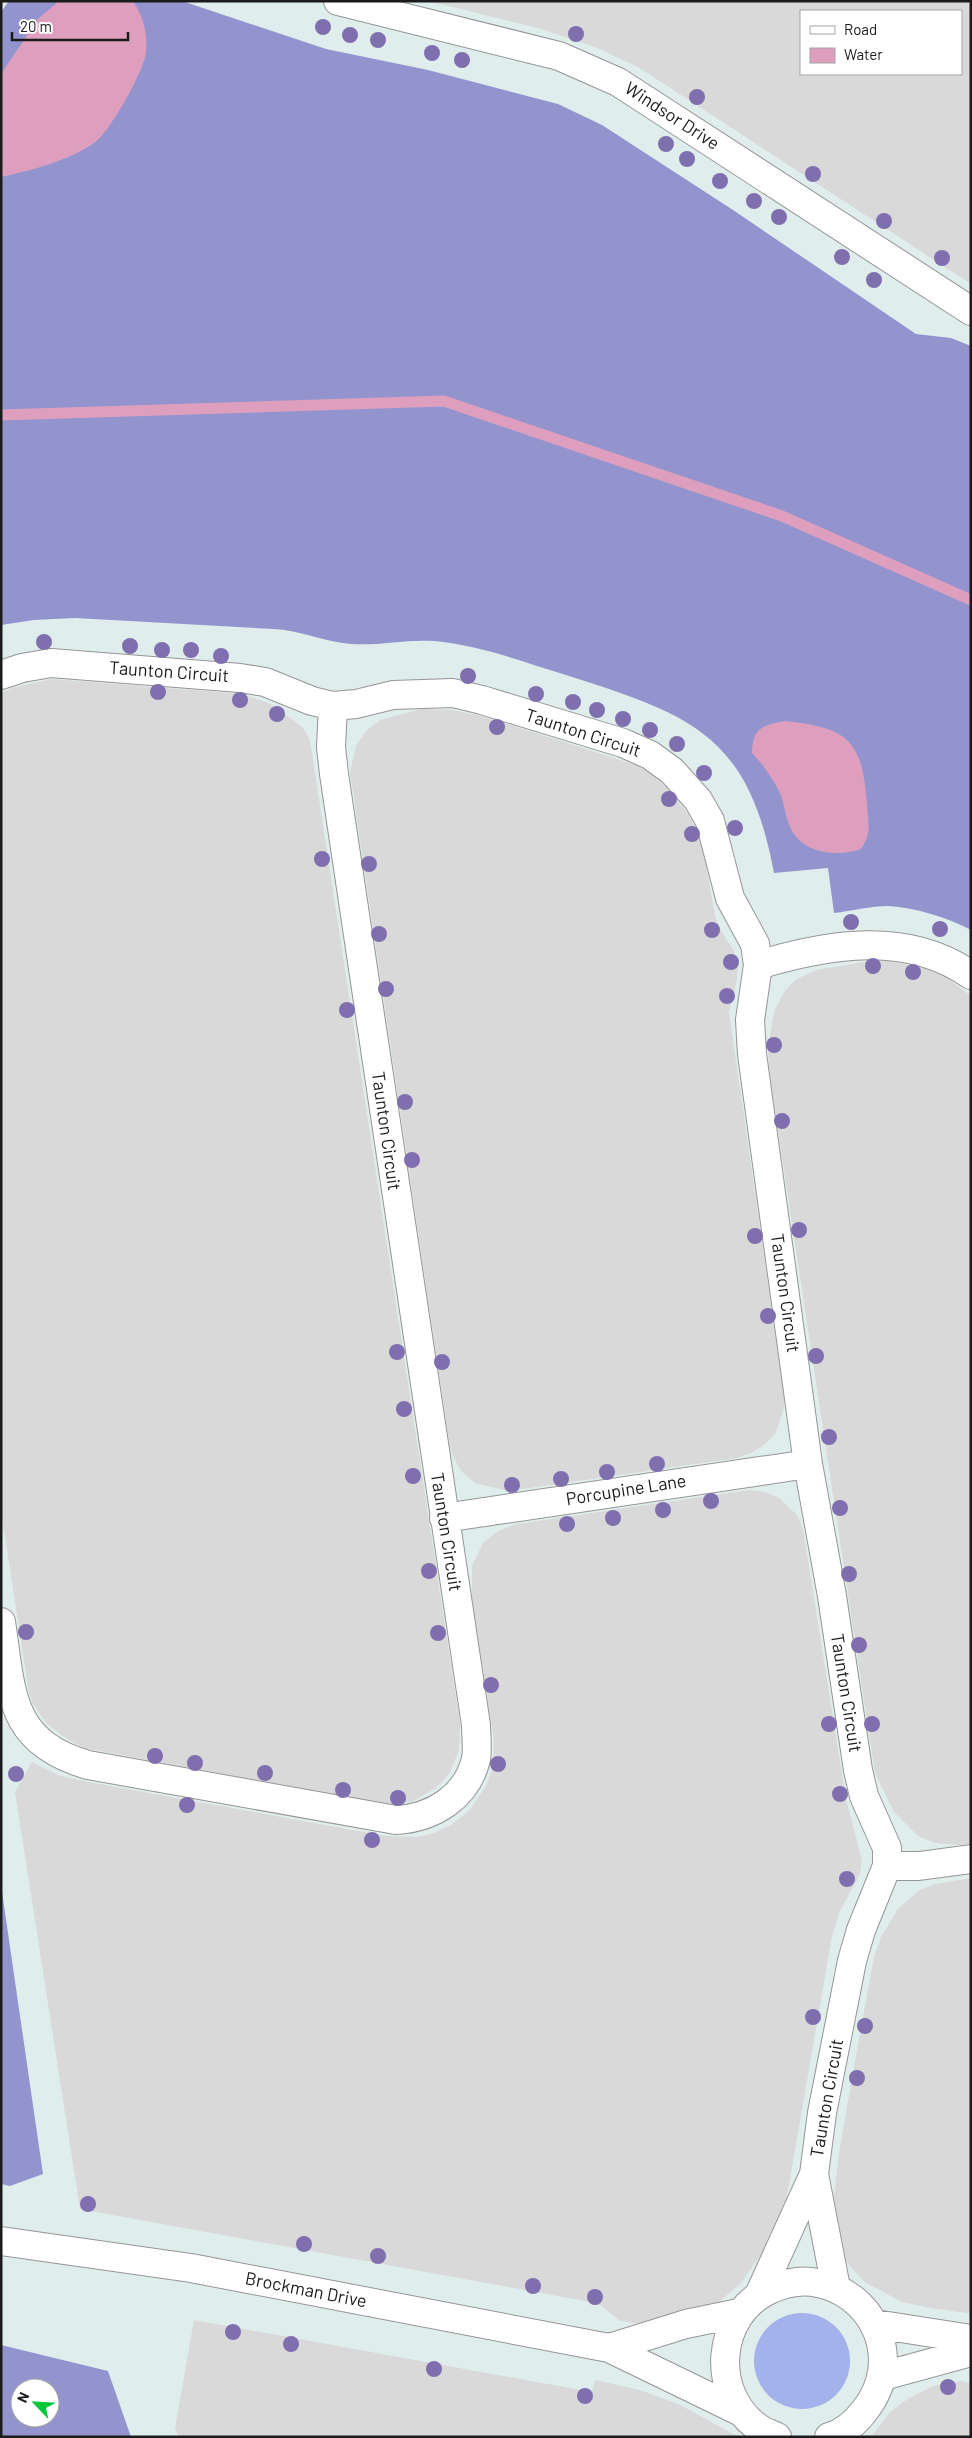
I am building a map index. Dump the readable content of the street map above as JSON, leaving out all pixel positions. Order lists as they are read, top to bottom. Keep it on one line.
{"streets":{"street":["Windsor Drive","Taunton Circuit","Porcupine Lane","Brockman Drive"]},"crossings":[["Taunton Circuit","Porcupine Lane"]],"legend":["Road","Water"],"scale_bar":"20 m","north":"top left"}
